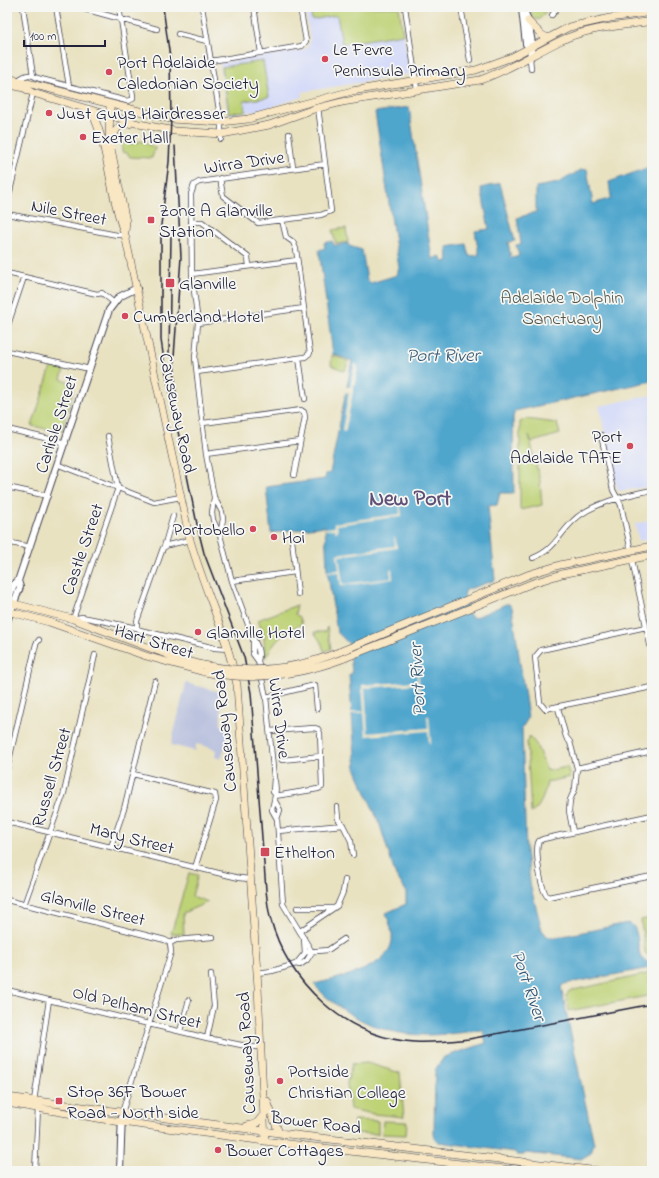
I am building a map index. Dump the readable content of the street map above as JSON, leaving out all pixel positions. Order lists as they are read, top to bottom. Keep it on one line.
{"streets":{"main road":["Causeway Road","Hart Street","Bower Road"],"street":["Wirra Drive","Nile Street","Carlisle Street","Castle Street","Russell Street","Mary Street","Glanville Street","Old Pelham Street"]},"crossings":[["Nile Street","Causeway Road"],["Causeway Road","Hart Street"],["Causeway Road","Mary Street"],["Causeway Road","Old Pelham Street"],["Causeway Road","Bower Road"],["Carlisle Street","Hart Street"],["Castle Street","Hart Street"],["Russell Street","Mary Street"],["Russell Street","Glanville Street"]],"districts":["New Port"],"water":["Port River"],"parks":["Adelaide Dolphin Sanctuary"],"places":{"other":["Le Fevre Peninsula Primary","Port Adelaide Caledonian Society","Just Guys Hairdresser","Exeter Hall","Cumberland Hotel","Port Adelaide TAFE","Portobello","Hoi","Glanville Hotel","Portside Christian College","Bower Cottages"],"transit":["Zone A Glanville Station","Glanville","Ethelton","Stop 36F Bower Road - North side"]},"scale_bar":"100 m"}
